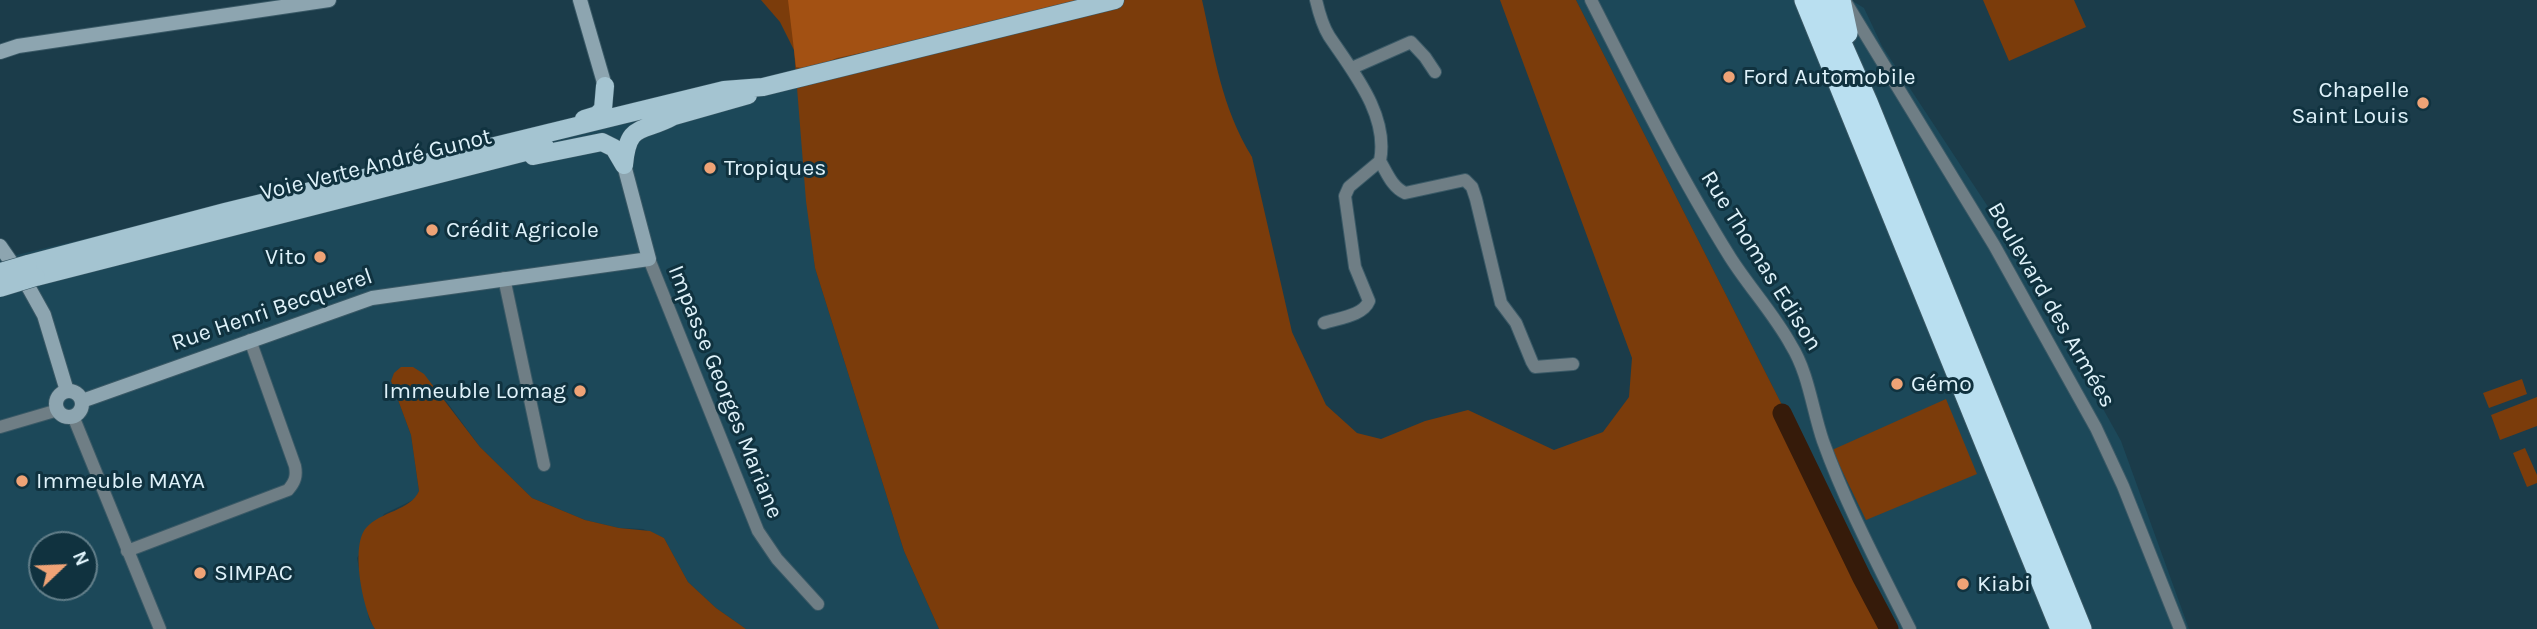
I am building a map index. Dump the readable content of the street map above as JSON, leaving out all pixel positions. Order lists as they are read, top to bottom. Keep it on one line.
{"streets":{"main road":["Voie Verte André Gunot"],"street":["Rue Thomas Edison","Boulevard des Armées","Rue Henri Becquerel","Impasse Georges Mariane"]},"crossings":[["Rue Henri Becquerel","Impasse Georges Mariane"]],"places":["Ford Automobile","Chapelle Saint Louis","Tropiques","Crédit Agricole","Vito","Gémo","Immeuble Lomag","Immeuble MAYA","SIMPAC","Kiabi"],"north":"top right"}
